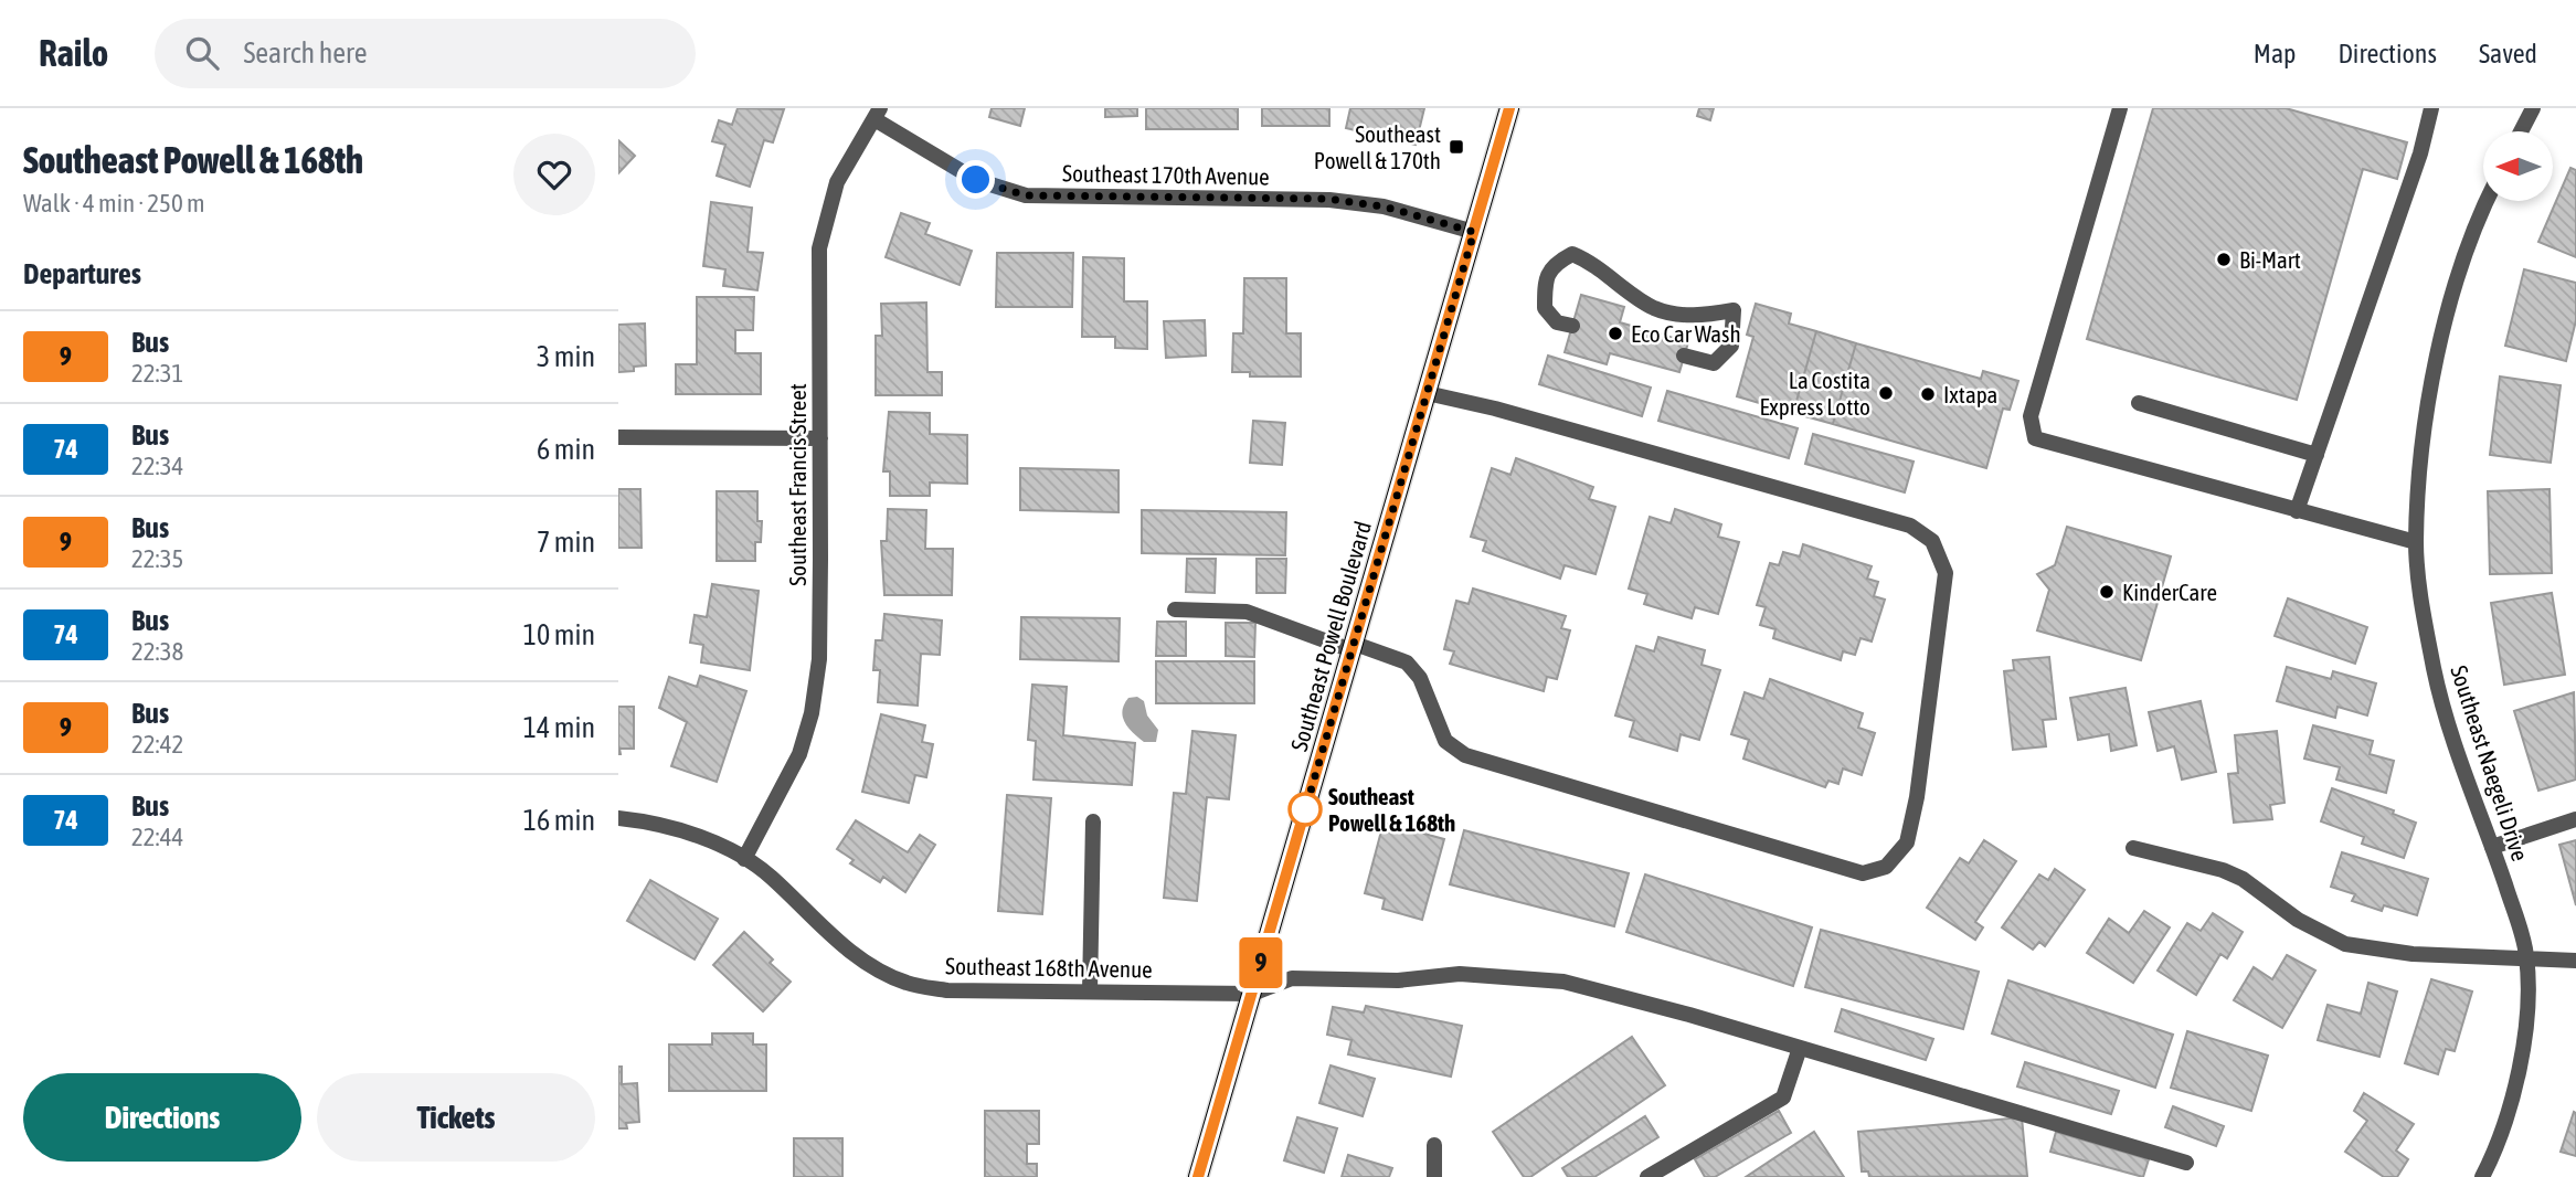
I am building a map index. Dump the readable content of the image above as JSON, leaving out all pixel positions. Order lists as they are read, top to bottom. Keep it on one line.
{"streets":{"main road":["Southeast Powell Boulevard"],"street":["Southeast 170th Avenue","Southeast Francis Street","Southeast Naegeli Drive","Southeast 168th Avenue"]},"crossings":[["Southeast 170th Avenue","Southeast Francis Street"],["Southeast 170th Avenue","Southeast Powell Boulevard"],["Southeast Francis Street","Southeast 168th Avenue"],["Southeast Powell Boulevard","Southeast 168th Avenue"]],"places":{"transit":["Southeast Powell & 170th"],"other":["Bi-Mart","Eco Car Wash","La Costita Express Lotto","Ixtapa","KinderCare","Southeast Powell & 168th"]},"lines":["bus line 9"],"north":"left","page":{"header":"Railo","search":"Search here","nav":["Map","Directions","Saved"],"heading":[["Southeast Powell & 168th","Walk · 4 min · 250 m"],"Departures"],"on_map":"9","list":[{"mark":"9","name":"Bus","note":"22:31","value":"3 min"},{"mark":"74","name":"Bus","note":"22:34","value":"6 min"},{"mark":"9","name":"Bus","note":"22:35","value":"7 min"},{"mark":"74","name":"Bus","note":"22:38","value":"10 min"},{"mark":"9","name":"Bus","note":"22:42","value":"14 min"},{"mark":"74","name":"Bus","note":"22:44","value":"16 min"}],"buttons":["Directions","Tickets"]}}
